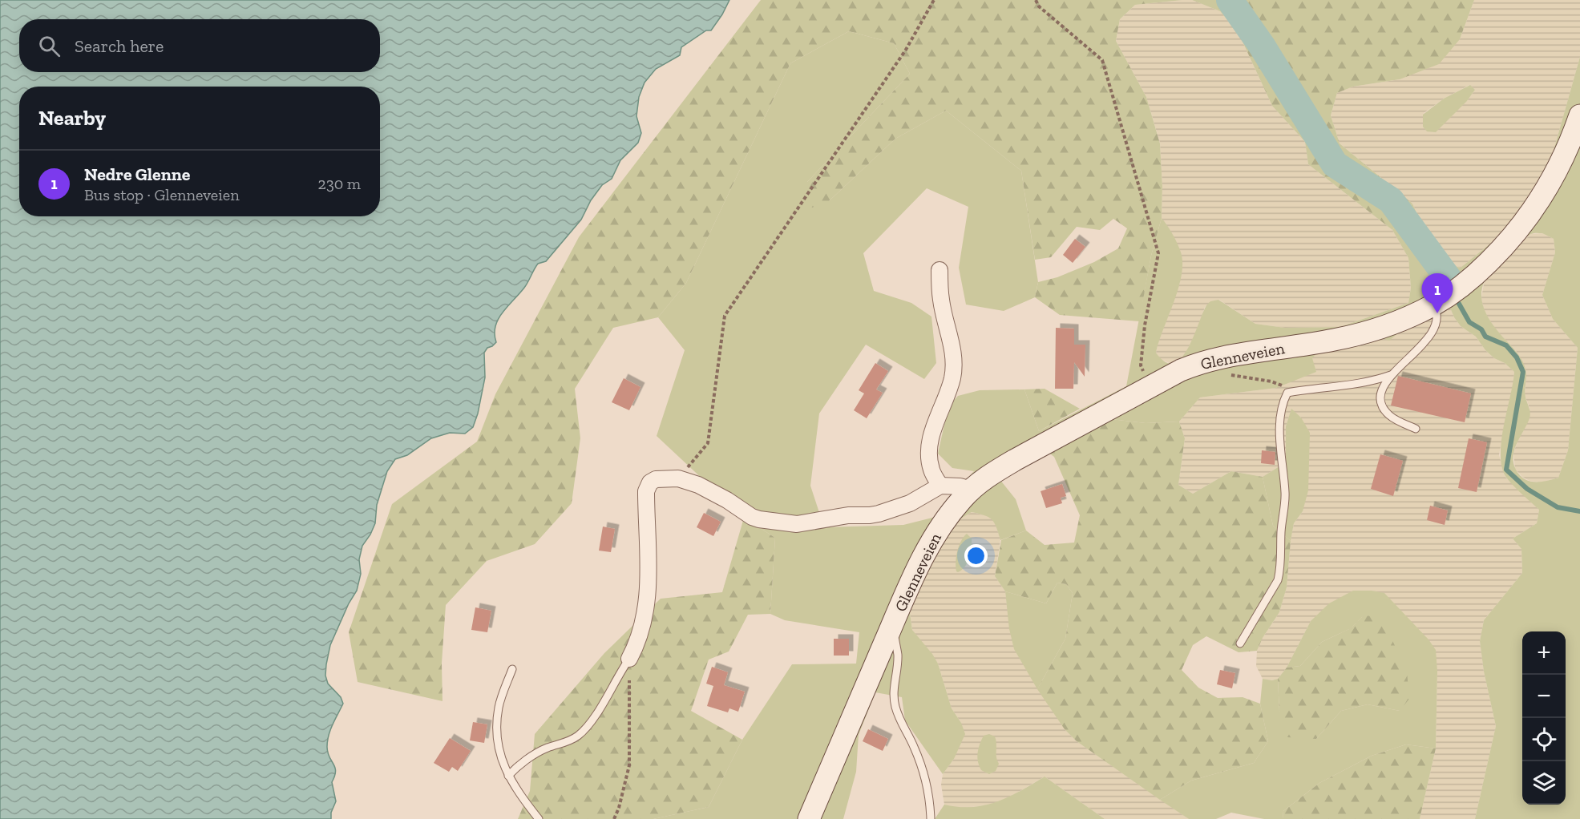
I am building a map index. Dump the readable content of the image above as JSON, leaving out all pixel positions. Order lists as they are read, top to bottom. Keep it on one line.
{"streets":{"main road":["Glenneveien"]},"page":{"search":"Search here","heading":"Nearby","list":[{"mark":"1","name":"Nedre Glenne","note":"Bus stop · Glenneveien","value":"230 m"}],"pins":"1","map_buttons":["+","−"]}}
